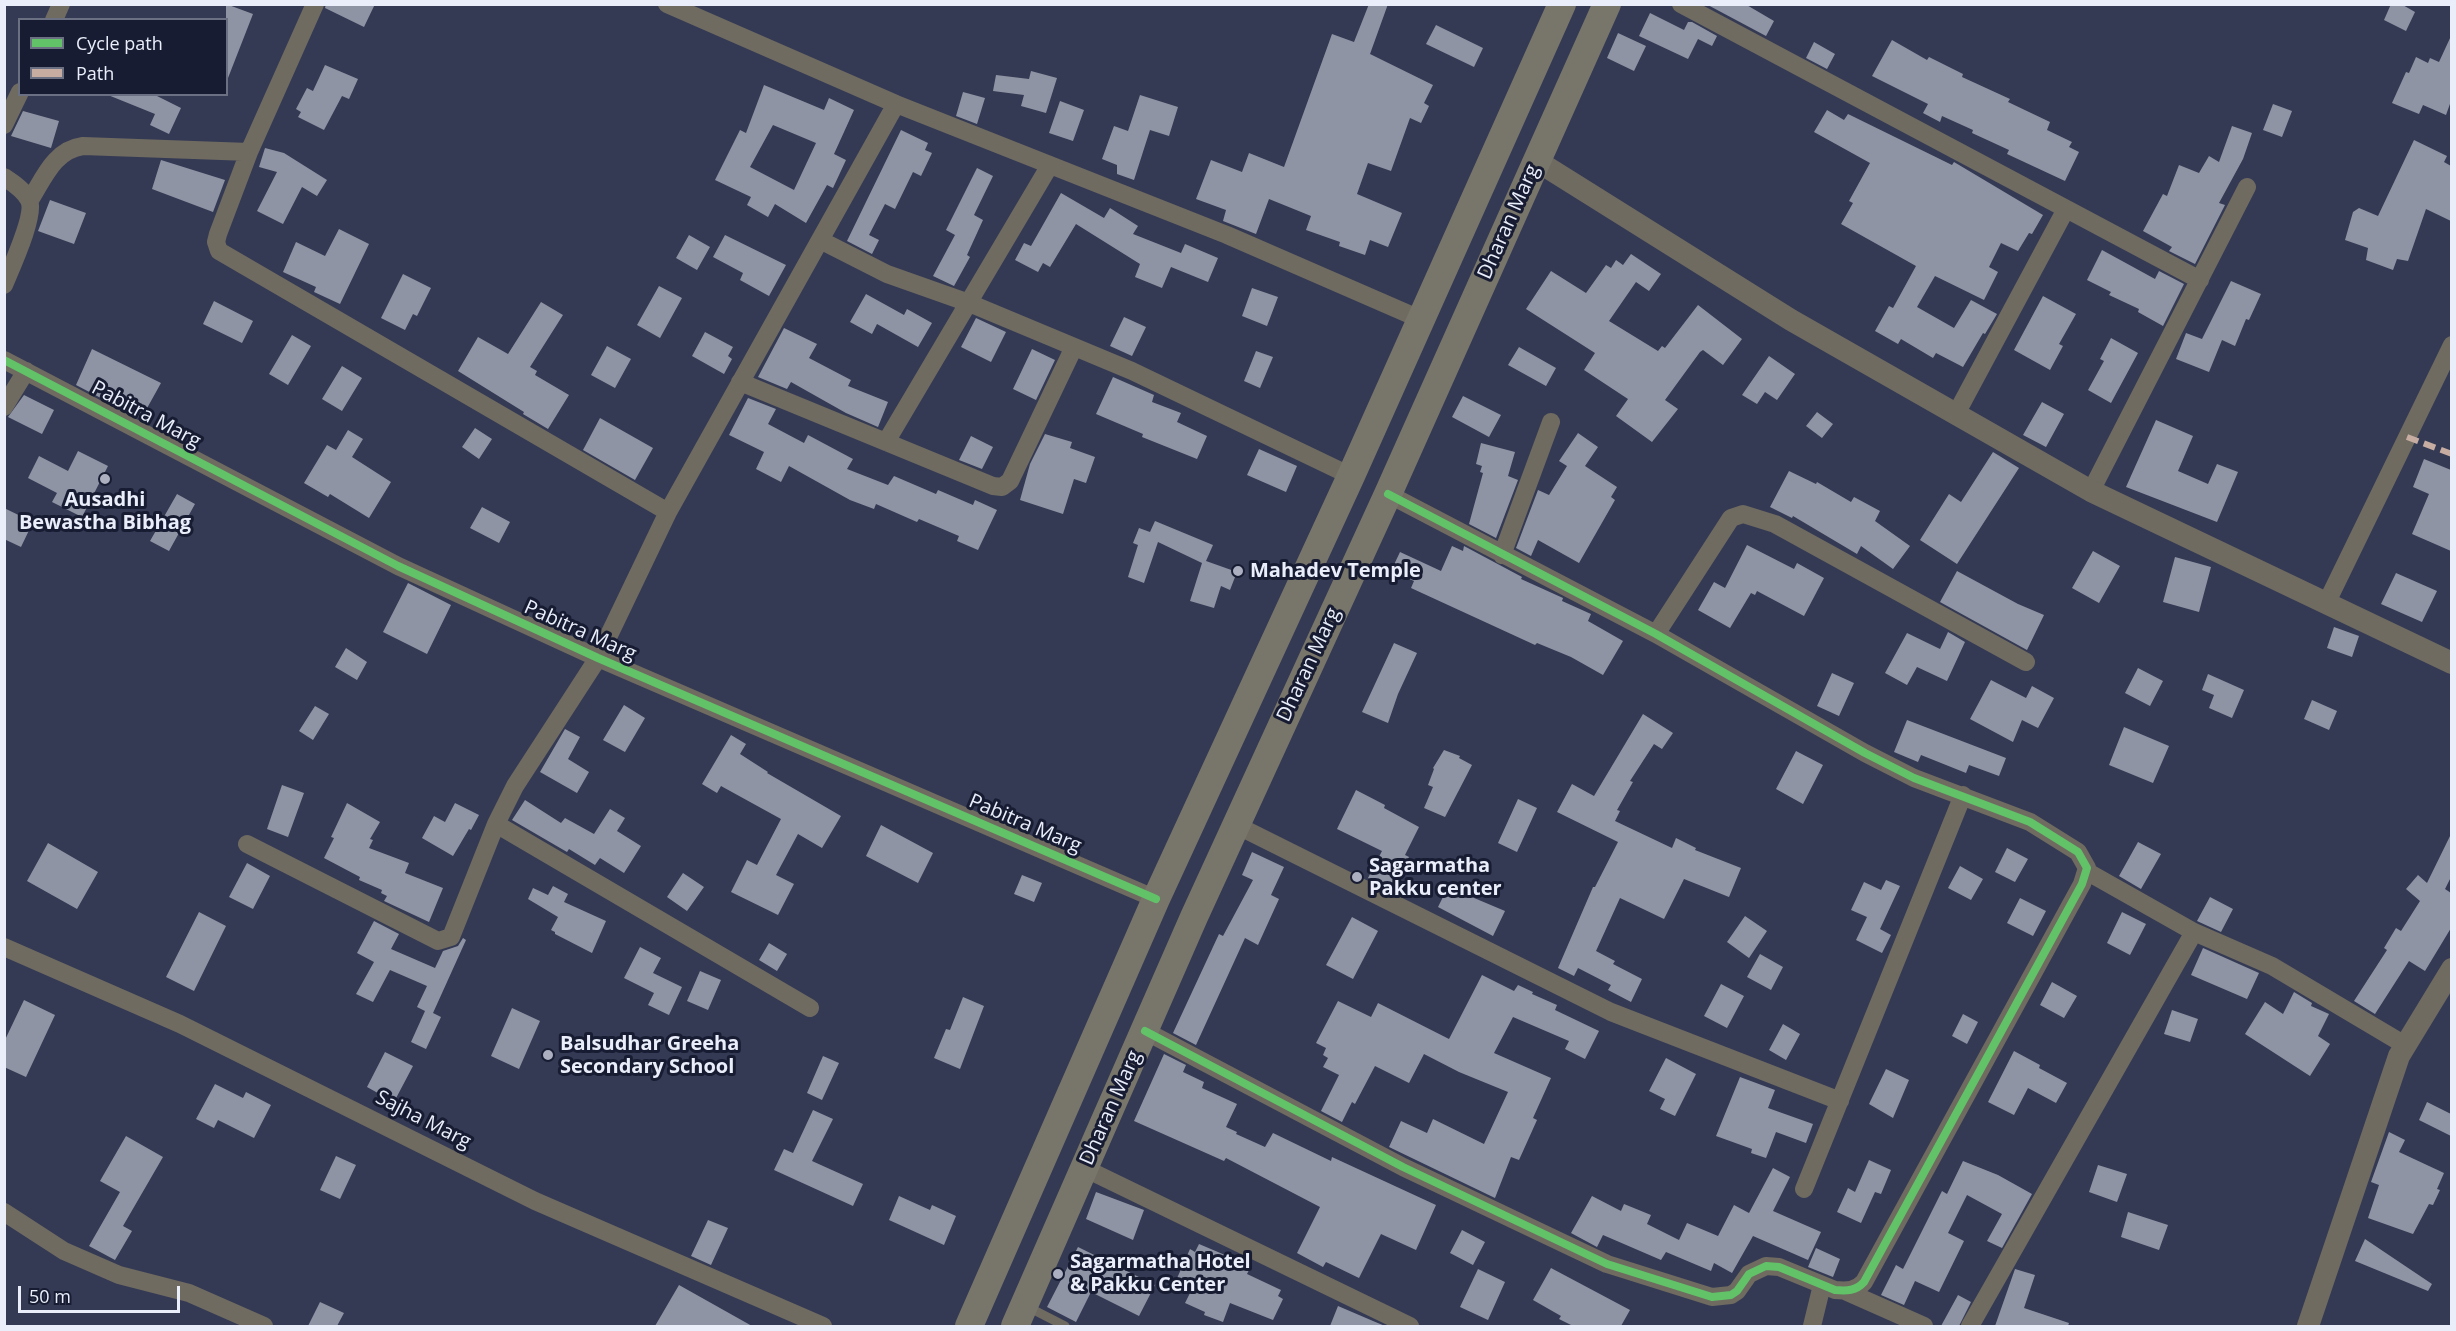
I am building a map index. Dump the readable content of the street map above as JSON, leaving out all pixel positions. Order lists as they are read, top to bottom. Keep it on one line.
{"streets":{"main road":["Dharan Marg"],"street":["Pabitra Marg","Sajha Marg"]},"crossings":[["Dharan Marg","Pabitra Marg"]],"places":["Ausadhi Bewastha Bibhag","Mahadev Temple","Sagarmatha Pakku center","Balsudhar Greeha Secondary School","Sagarmatha Hotel & Pakku Center"],"legend":["Cycle path","Path"],"scale_bar":"50 m"}
